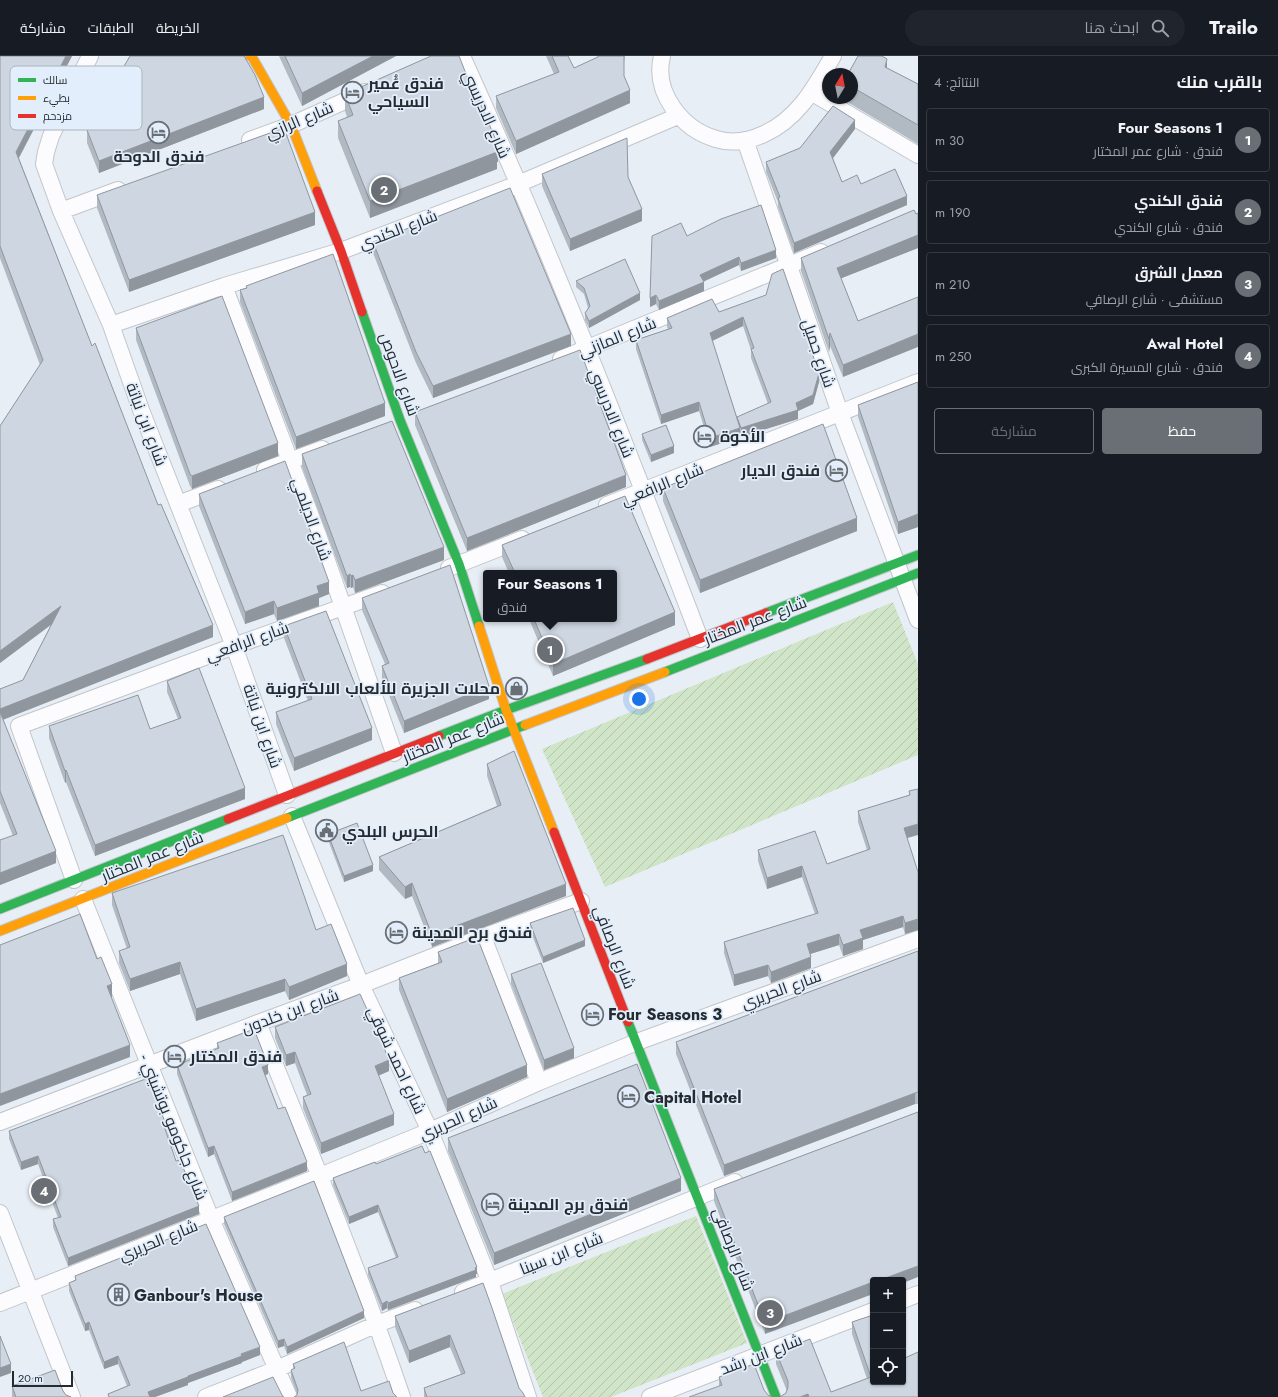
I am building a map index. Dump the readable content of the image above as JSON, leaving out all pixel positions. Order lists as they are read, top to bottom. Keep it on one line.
{"streets":{"main road":["شارع الاحوص","شارع عمر المختار","شارع الرصافي"],"street":["شارع الادريسي","شارع الرازي","شارع الكندي","شارع المازني","شارع جميل","شارع ابن نباتة","شارع الرافعي","شارع الديلمي","شارع الحريري","شارع ابن خلدون","شارع احمد شوقي","- شارع جاكومو بوتشيني","شارع ابن سينا","شارع ابن رشد"]},"crossings":[["شارع الادريسي","شارع الكندي"],["شارع الادريسي","شارع المازني"],["شارع الادريسي","شارع الرافعي"],["شارع الادريسي","شارع عمر المختار"],["شارع الرازي","شارع الاحوص"],["شارع الكندي","شارع الاحوص"],["شارع الكندي","شارع ابن نباتة"],["شارع الكندي","شارع الديلمي"],["شارع المازني","شارع جميل"],["شارع جميل","شارع الرافعي"],["شارع جميل","شارع عمر المختار"],["شارع الاحوص","شارع عمر المختار"],["شارع الاحوص","شارع الرصافي"],["شارع ابن نباتة","شارع الرافعي"],["شارع ابن نباتة","شارع عمر المختار"],["شارع الرافعي","شارع الديلمي"],["شارع الرافعي","شارع عمر المختار"],["شارع الديلمي","شارع عمر المختار"],["شارع عمر المختار","شارع الرصافي"],["شارع عمر المختار","شارع احمد شوقي"],["شارع عمر المختار","- شارع جاكومو بوتشيني"],["شارع الرصافي","شارع الحريري"],["شارع الرصافي","شارع ابن خلدون"],["شارع الرصافي","شارع ابن سينا"],["شارع الرصافي","شارع ابن رشد"],["شارع الحريري","شارع احمد شوقي"],["شارع الحريري","- شارع جاكومو بوتشيني"],["شارع ابن خلدون","شارع احمد شوقي"],["شارع ابن خلدون","- شارع جاكومو بوتشيني"],["شارع احمد شوقي","شارع ابن سينا"]],"places":{"hotel":["فندق عُُمير السياحي","فندق الدوحة","الأخوة","فندق الديار","فندق برح المدينة","Four Seasons 3","فندق المختار","Capital Hotel","فندق برج المدينة"],"shop":["محلات الجزيرة للألعاب الالكترونية"],"public building":["الحرس البلدي"],"building":["Ganbour's House"]},"legend":["سالك","بطيء","مزدحم"],"scale_bar":"20 m","north":"top","page":{"header":"Trailo","search":"ابحث هنا","nav":["الخريطة","الطبقات","مشاركة"],"heading":["بالقرب منك","النتائج: 4"],"list":[{"mark":"1","name":"Four Seasons 1","note":"فندق · شارع عمر المختار","value":"30 m"},{"mark":"2","name":"فندق الكندي","note":"فندق · شارع الكندي","value":"190 m"},{"mark":"3","name":"معمل الشرق","note":"مستشفى · شارع الرصافي","value":"210 m"},{"mark":"4","name":"Awal Hotel","note":"فندق · شارع المسيرة الكبرى","value":"250 m"}],"pins":["2","1","4","3"],"buttons":["حفظ","مشاركة"],"popup":["Four Seasons 1","فندق"],"map_buttons":["+","−"],"scale":"20 m"}}
